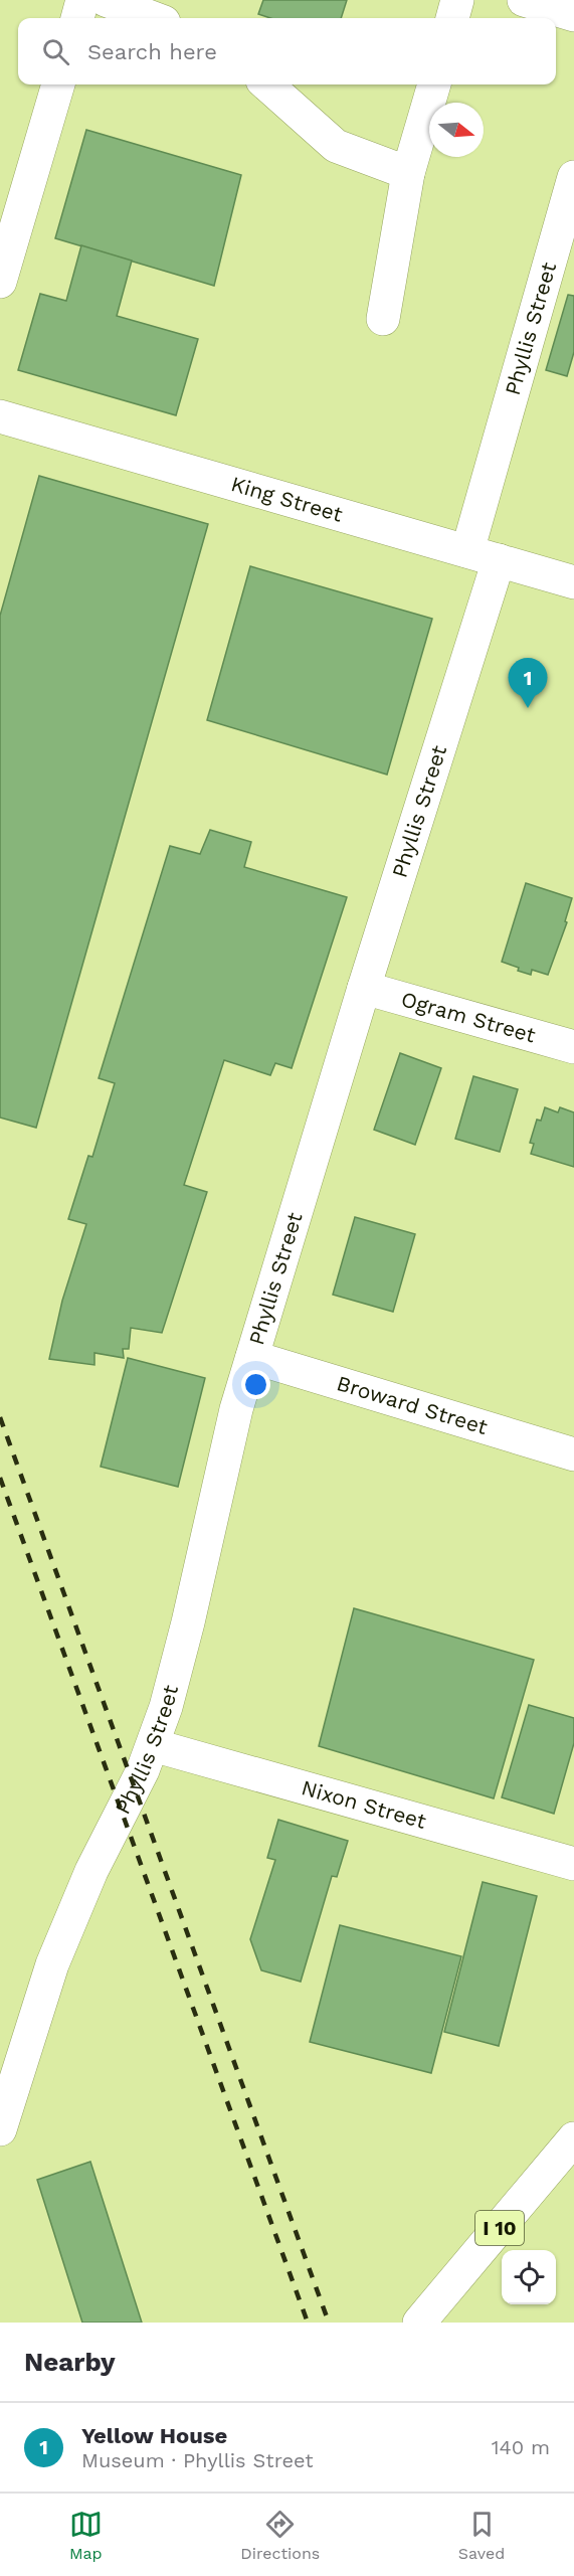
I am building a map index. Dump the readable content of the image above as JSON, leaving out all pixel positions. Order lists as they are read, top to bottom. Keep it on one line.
{"streets":{"main road":["Phyllis Street","King Street","Ogram Street","Broward Street","Nixon Street","I 10"]},"crossings":[["Phyllis Street","King Street"],["Phyllis Street","Ogram Street"],["Phyllis Street","Broward Street"],["Phyllis Street","Nixon Street"]],"north":"right","page":{"search":"Search here","pins":"1","heading":"Nearby","list":[{"mark":"1","name":"Yellow House","note":"Museum · Phyllis Street","value":"140 m"}],"nav":["Map","Directions","Saved"]}}
